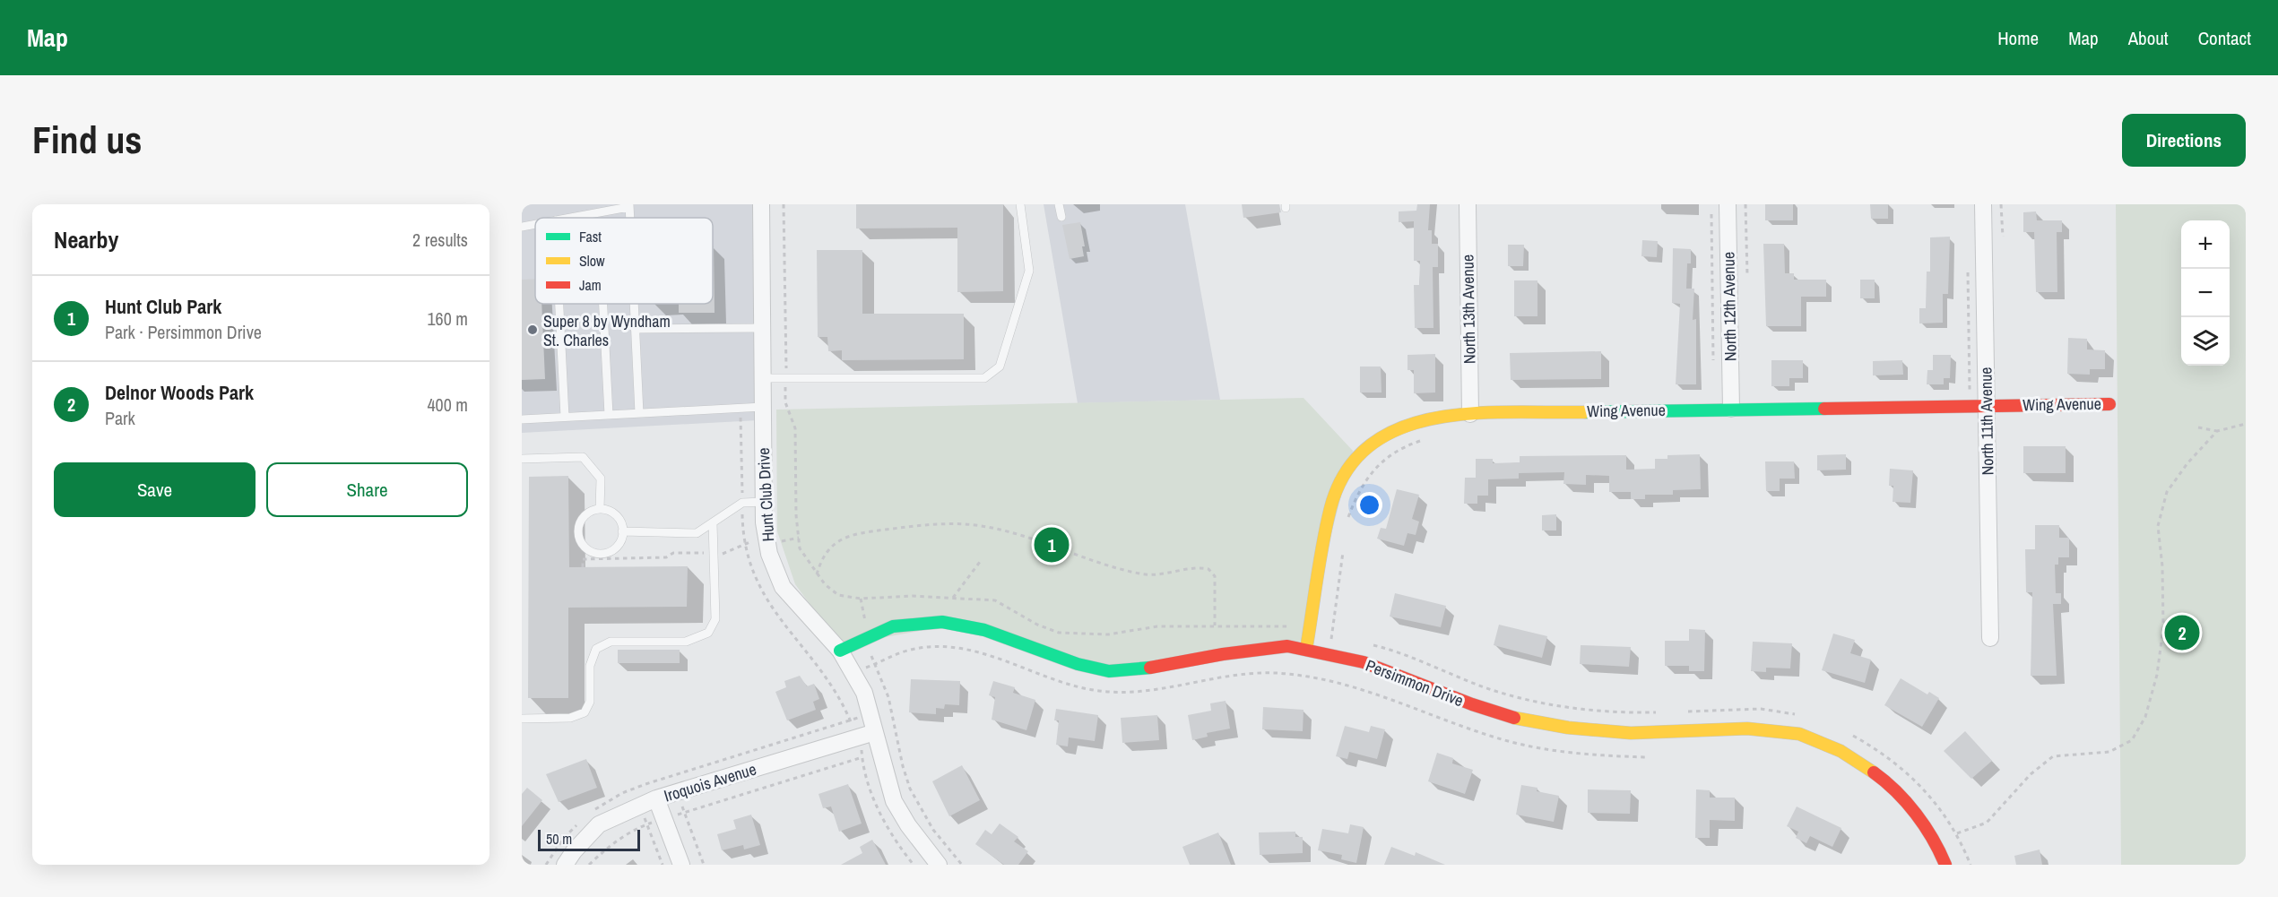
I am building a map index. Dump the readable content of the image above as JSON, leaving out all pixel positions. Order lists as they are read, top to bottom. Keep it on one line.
{"streets":{"street":["North 12th Avenue","North 13th Avenue","Wing Avenue","North 11th Avenue","Hunt Club Drive","Persimmon Drive","Iroquois Avenue"]},"crossings":[["North 12th Avenue","Wing Avenue"],["North 13th Avenue","Wing Avenue"],["Wing Avenue","North 11th Avenue"],["Wing Avenue","Persimmon Drive"],["Hunt Club Drive","Persimmon Drive"],["Hunt Club Drive","Iroquois Avenue"]],"places":["Super 8 by Wyndham St. Charles"],"legend":["Fast","Slow","Jam"],"scale_bar":"50 m","page":{"header":"Map","nav":["Home","Map","About","Contact"],"buttons":["Directions",["Save","Share"]],"title":"Find us","heading":["Nearby","2 results"],"map_buttons":["+","−"],"list":[{"mark":"1","name":"Hunt Club Park","note":"Park · Persimmon Drive","value":"160 m"},{"mark":"2","name":"Delnor Woods Park","note":"Park","value":"400 m"}],"pins":["1","2"],"scale":"50 m"}}
